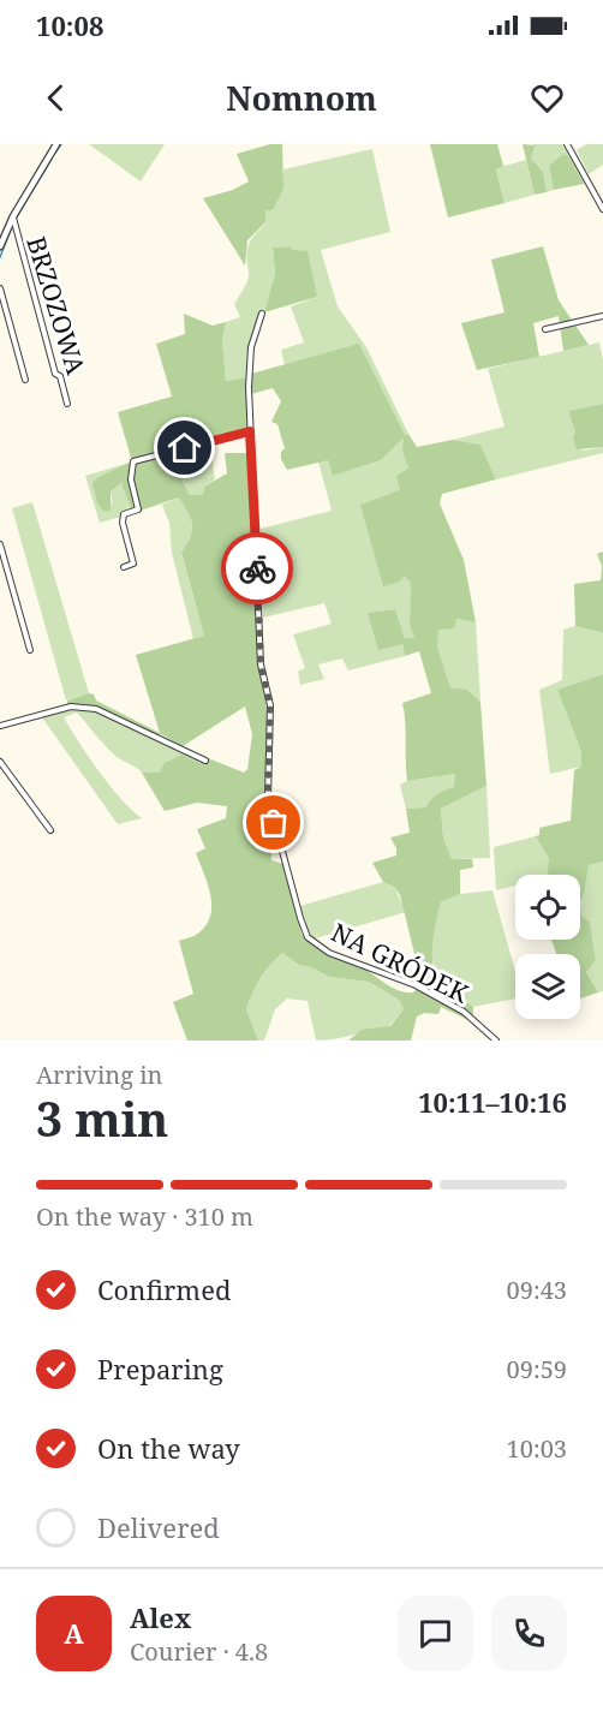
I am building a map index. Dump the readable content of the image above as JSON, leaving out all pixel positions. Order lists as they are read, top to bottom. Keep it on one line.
{"streets":{"street":["BRZOZOWA","NA GRÓDEK"]},"page":{"status":"10:08","header":"Nomnom","heading":["3 min","Arriving in","10:11–10:16"],"panel":["Alex","Courier · 4.8"],"bar":"On the way · 310 m","list":[["Confirmed","09:43"],["Preparing","09:59"],["On the way","10:03"],"Delivered"],"round":"A"}}
